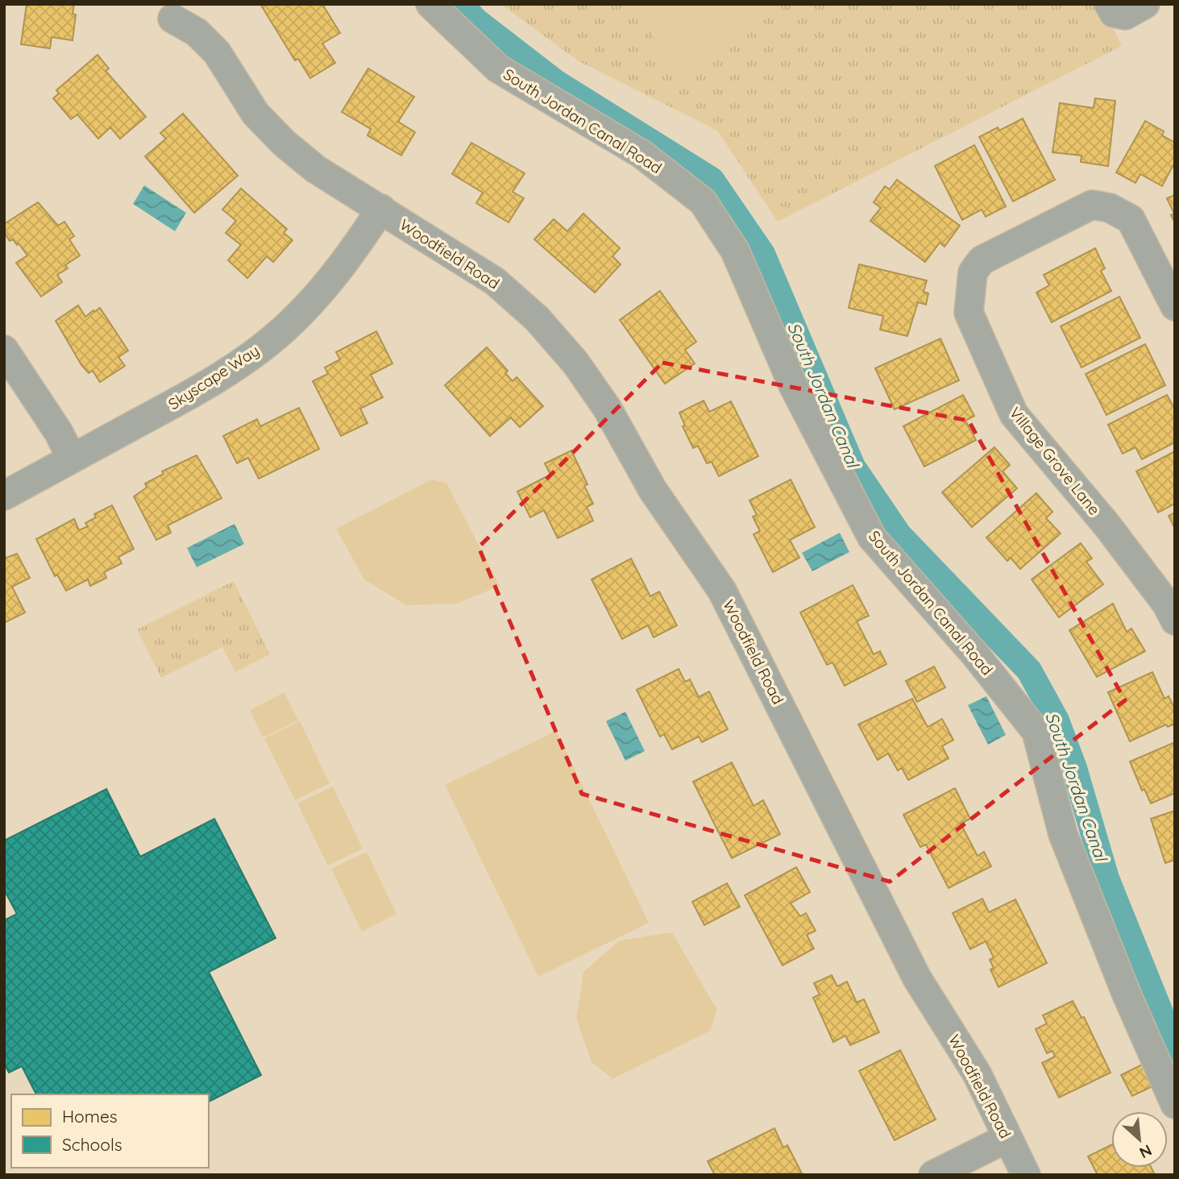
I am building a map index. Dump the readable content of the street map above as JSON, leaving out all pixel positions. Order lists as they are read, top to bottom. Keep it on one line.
{"streets":{"street":["South Jordan Canal Road","Woodfield Road","Skyscape Way","Village Grove Lane"]},"crossings":[["Woodfield Road","Skyscape Way"]],"water":["South Jordan Canal"],"legend":["Homes","Schools"],"north":"bottom right"}
